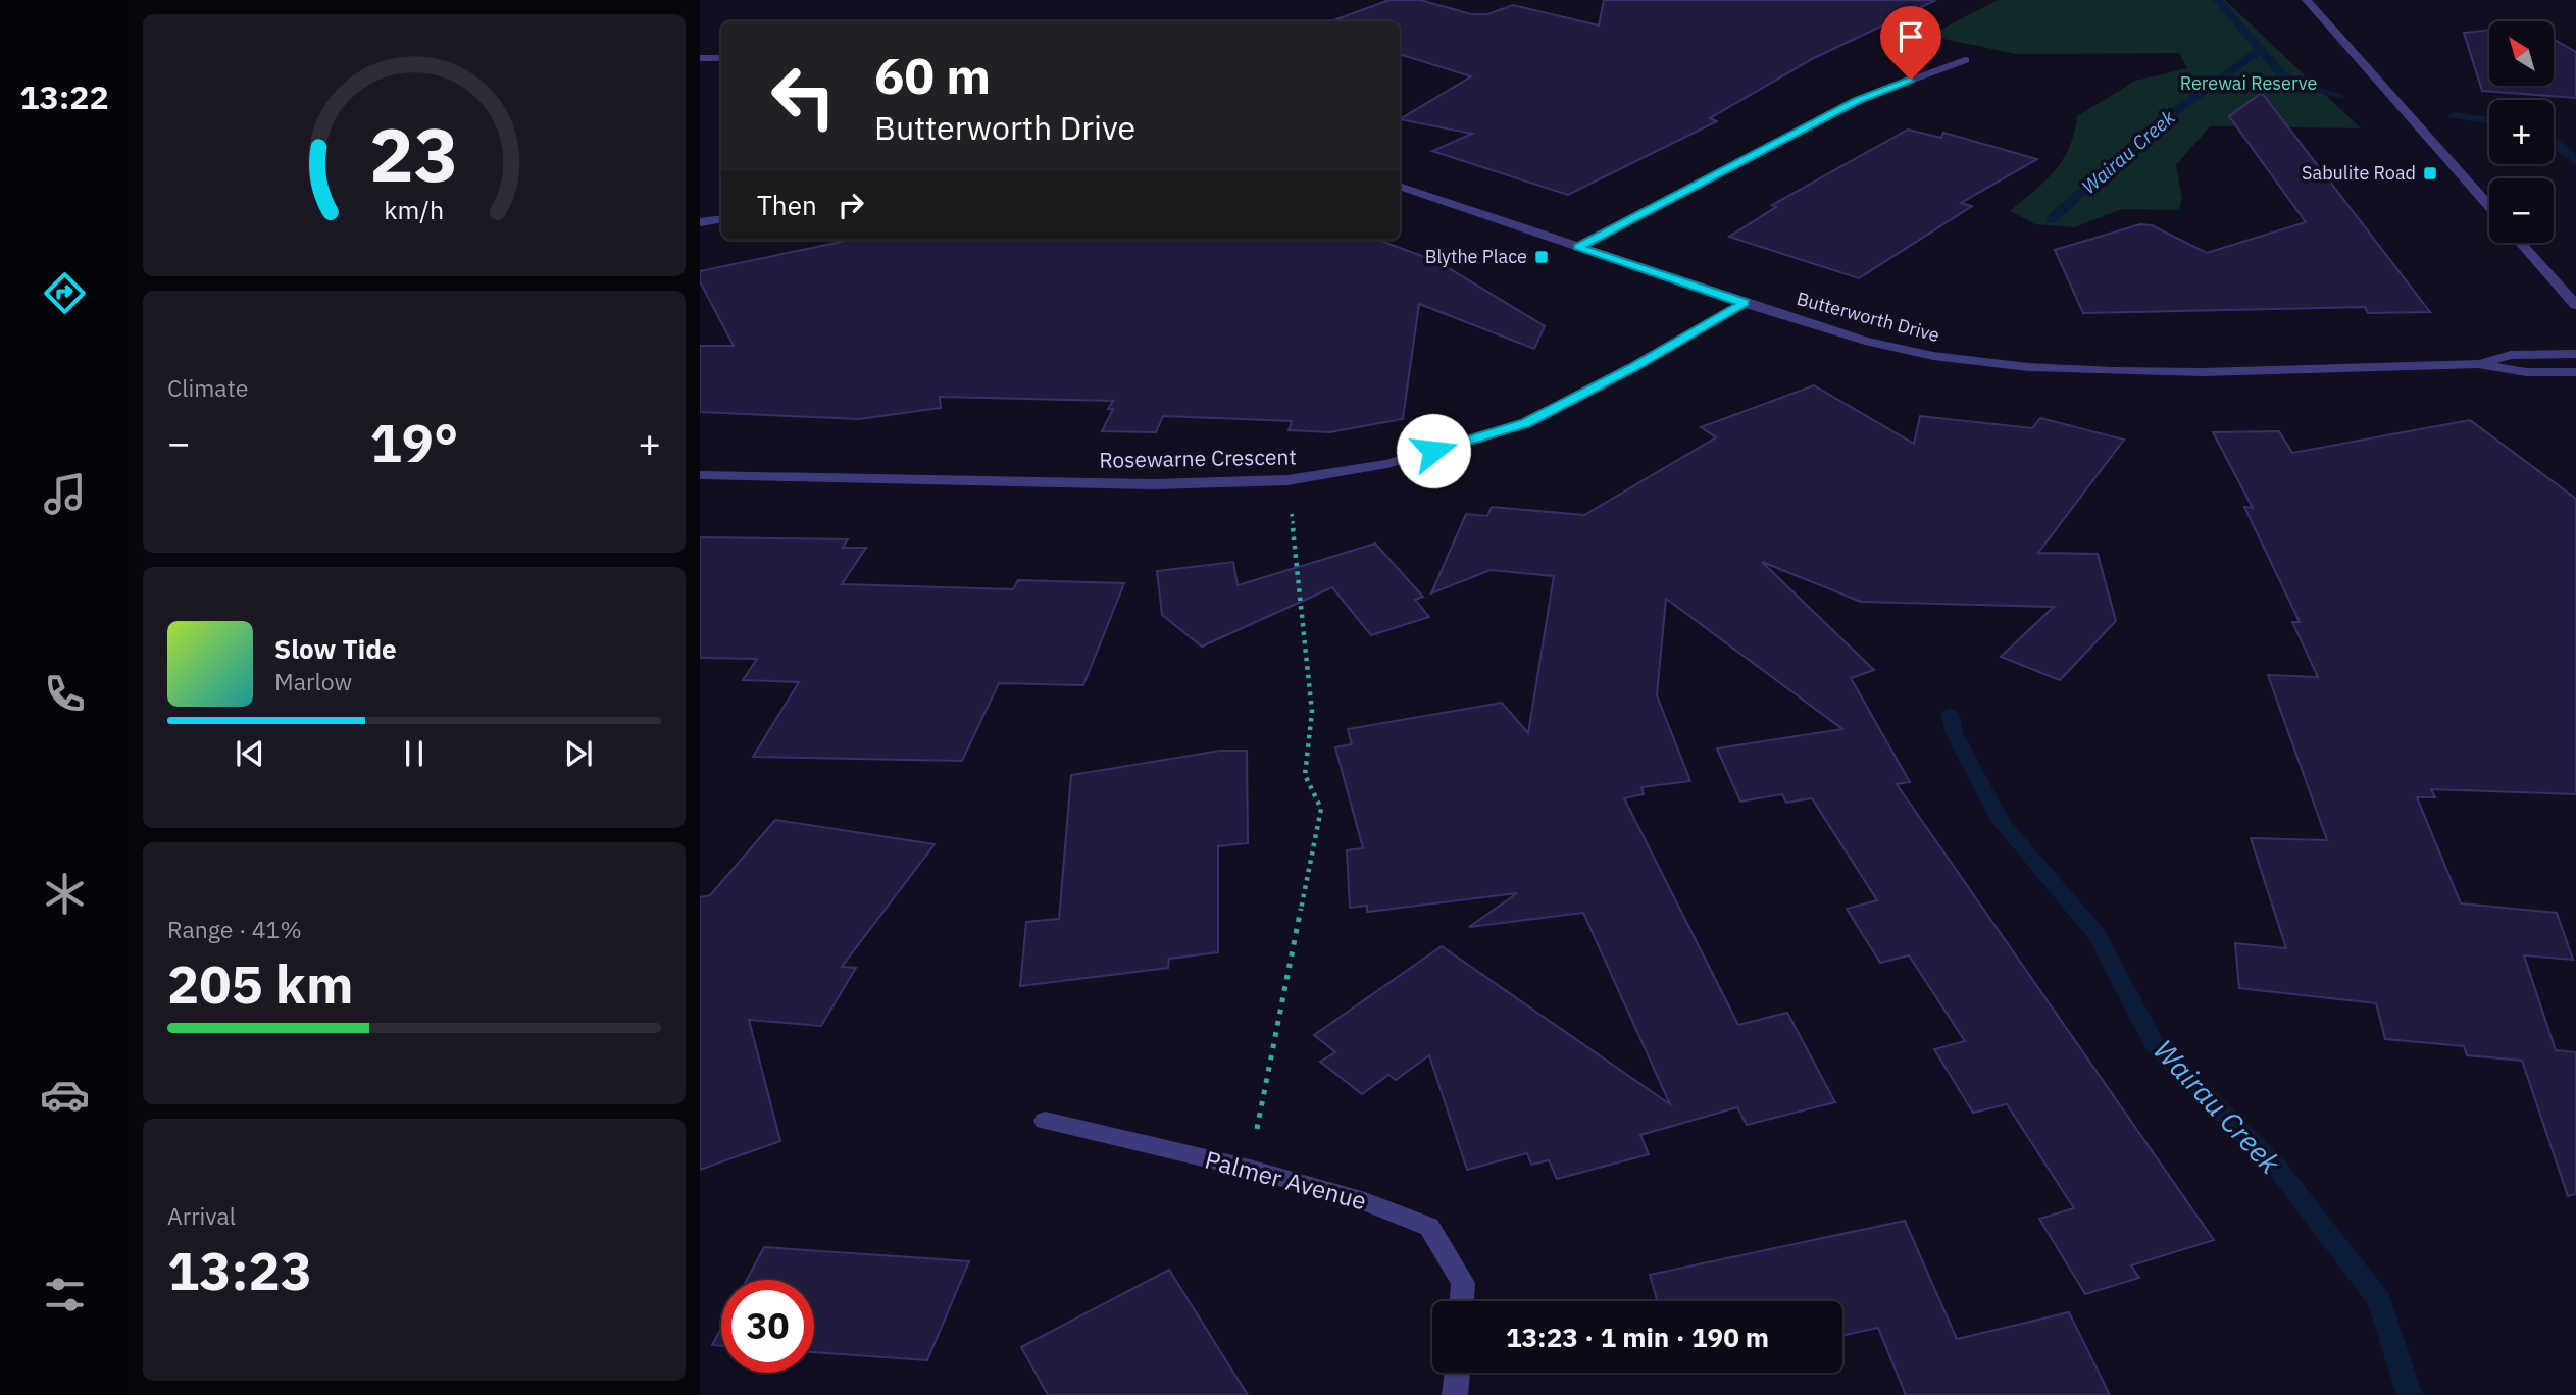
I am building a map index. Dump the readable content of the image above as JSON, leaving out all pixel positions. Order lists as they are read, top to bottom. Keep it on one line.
{"streets":{"street":["Butterworth Drive","Rosewarne Crescent","Palmer Avenue"]},"crossings":[["Butterworth Drive","Rosewarne Crescent"]],"water":["Wairau Creek"],"parks":["Rerewai Reserve"],"places":{"transit":["Sabulite Road","Blythe Place"]},"north":"top left","page":{"tabs":"13:22","map_buttons":["+","−"],"turn":["60 m","Butterworth Drive"],"then":"Then","tile":["Climate",["Range · 41%","205 km"],["Arrival","13:23"]],"heat":["−","19°","+"],"song":["Slow Tide","Marlow"],"limit":"30","trip":"13:23 · 1 min · 190 m","gauge":["23","km/h"]}}
